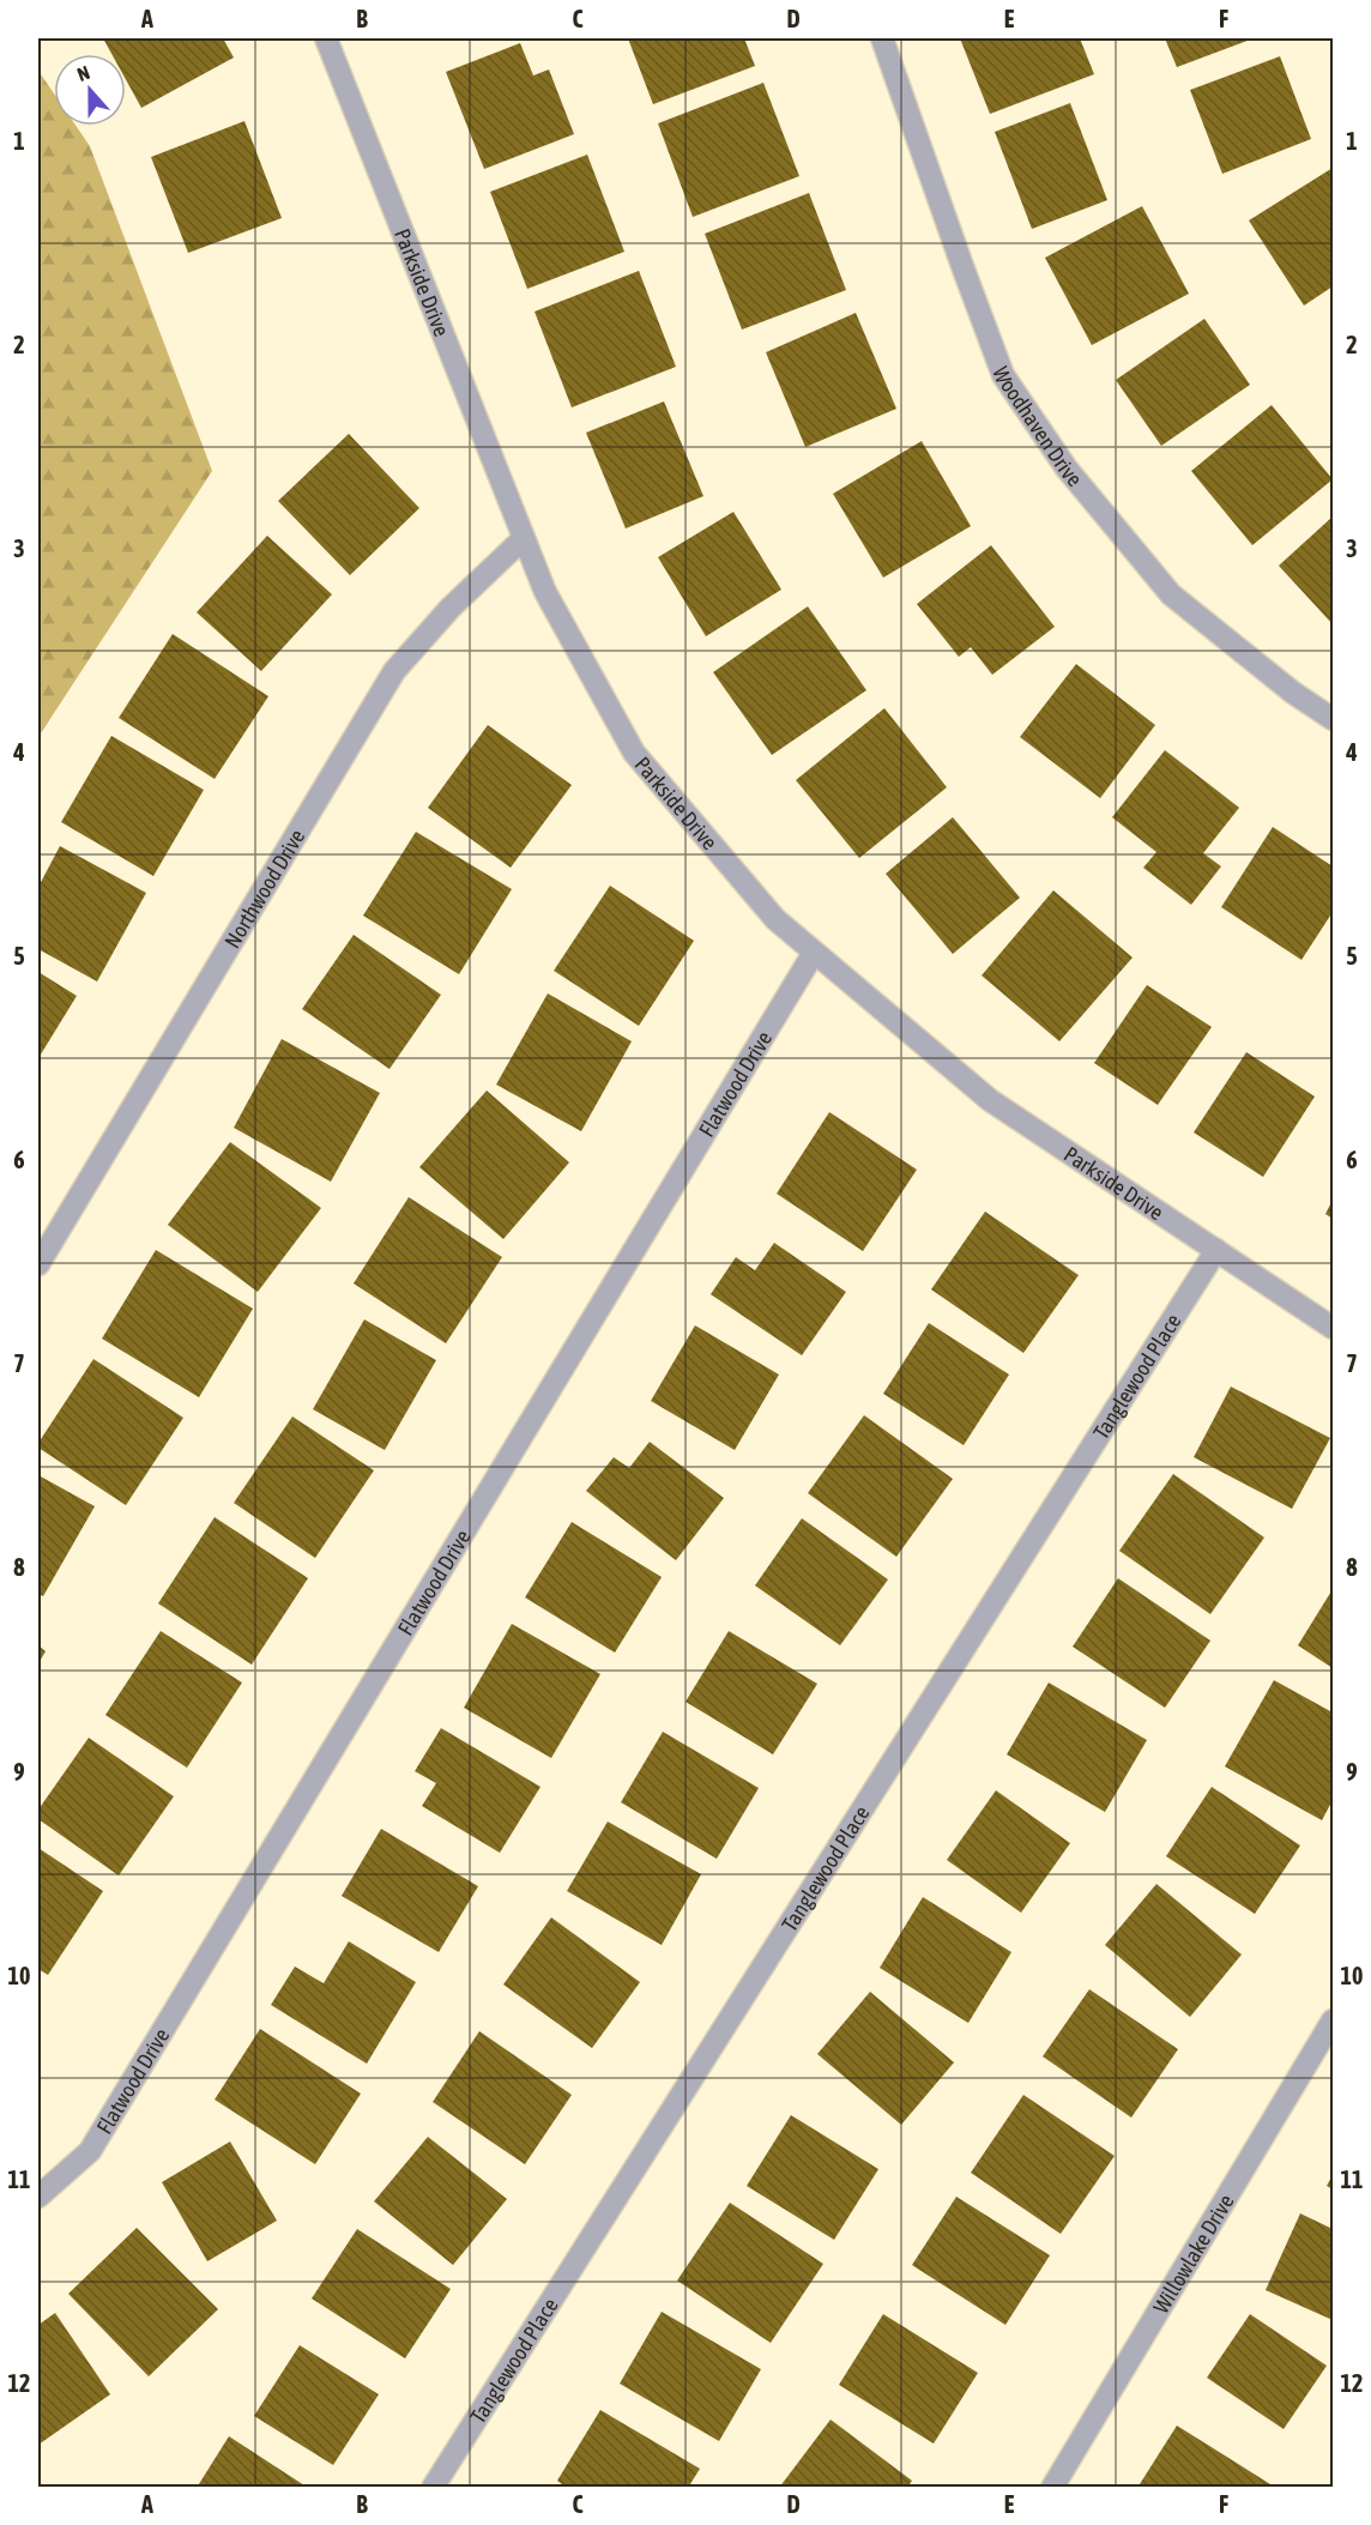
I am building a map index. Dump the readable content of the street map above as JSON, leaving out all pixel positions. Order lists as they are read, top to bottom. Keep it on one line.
{"streets":{"street":["Parkside Drive","Woodhaven Drive","Northwood Drive","Flatwood Drive","Tanglewood Place","Willowlake Drive"]},"crossings":[["Parkside Drive","Northwood Drive"],["Parkside Drive","Flatwood Drive"],["Parkside Drive","Tanglewood Place"]],"north":"top","grid":{"columns":["A","B","C","D","E","F"],"rows":["1","2","3","4","5","6","7","8","9","10","11","12"]}}
